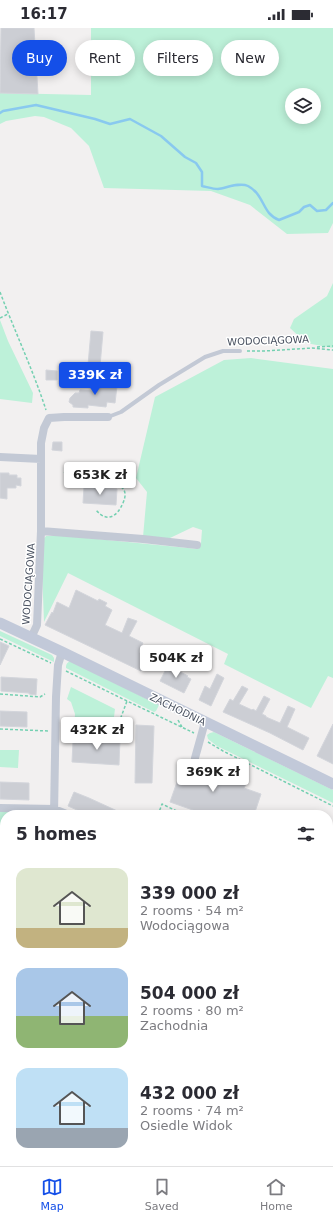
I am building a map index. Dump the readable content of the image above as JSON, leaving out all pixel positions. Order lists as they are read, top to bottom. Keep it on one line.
{"streets":{"street":["WODOCIĄGOWA","ZACHODNIA"]},"crossings":[["WODOCIĄGOWA","ZACHODNIA"]],"page":{"status":"16:17","chip":["Buy","Rent","Filters","New"],"price":["339K zł","653K zł","504K zł","432K zł","369K zł"],"heading":"5 homes","list":[{"name":"339 000 zł","note":"2 rooms · 54 m² · Wodociągowa"},{"name":"504 000 zł","note":"2 rooms · 80 m² · Zachodnia"},{"name":"432 000 zł","note":"2 rooms · 74 m² · Osiedle Widok"}],"tabs":["Map","Saved","Home"]}}
